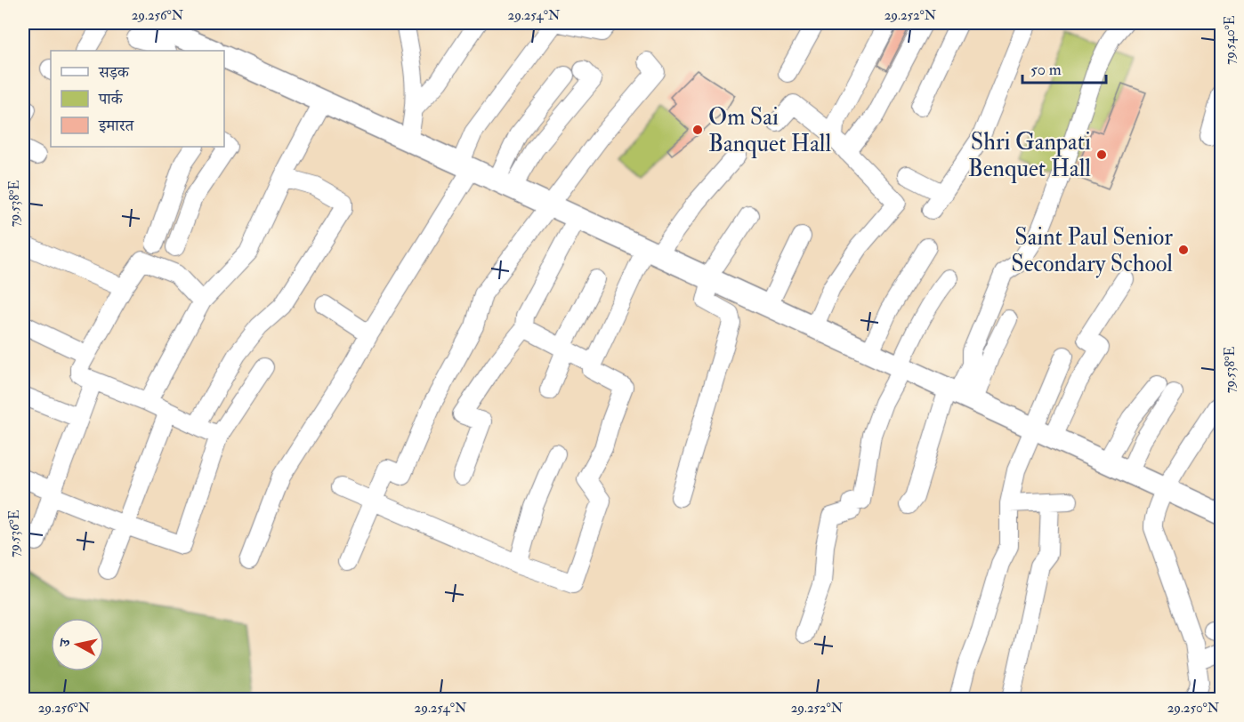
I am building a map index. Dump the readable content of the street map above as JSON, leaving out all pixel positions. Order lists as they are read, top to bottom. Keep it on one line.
{"places":["Om Sai Banquet Hall","Shri Ganpati Benquet Hall","Saint Paul Senior Secondary School"],"legend":["सड़क","पार्क","इमारत"],"scale_bar":"50 m","north":"left","coordinates":["29.256°N","29.254°N","29.252°N","79.540°E","79.538°E","79.536°E","29.250°N"]}
